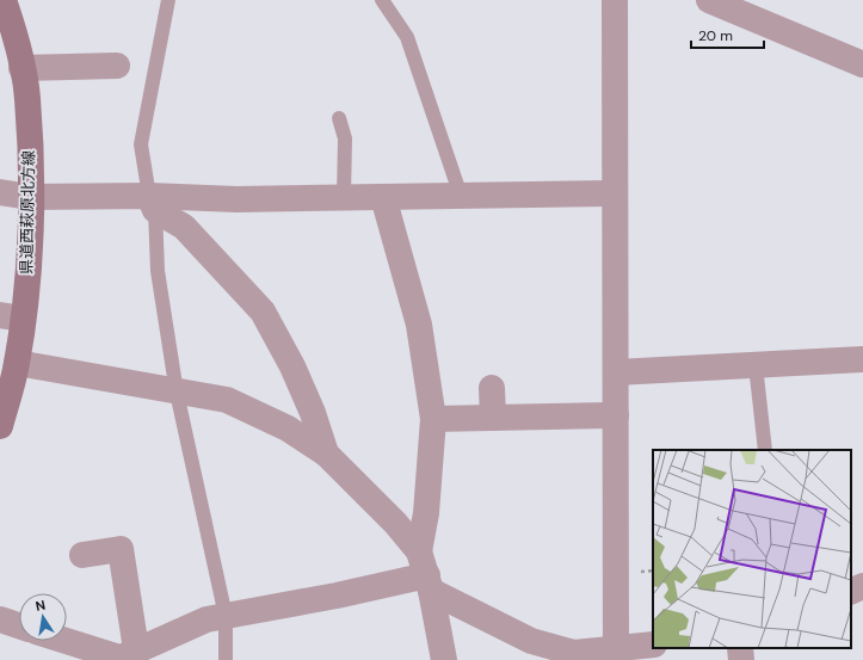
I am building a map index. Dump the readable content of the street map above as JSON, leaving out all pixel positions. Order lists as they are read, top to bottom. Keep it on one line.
{"streets":{"main road":["県道西萩原北方線"]},"scale_bar":"20 m","north":"top"}
